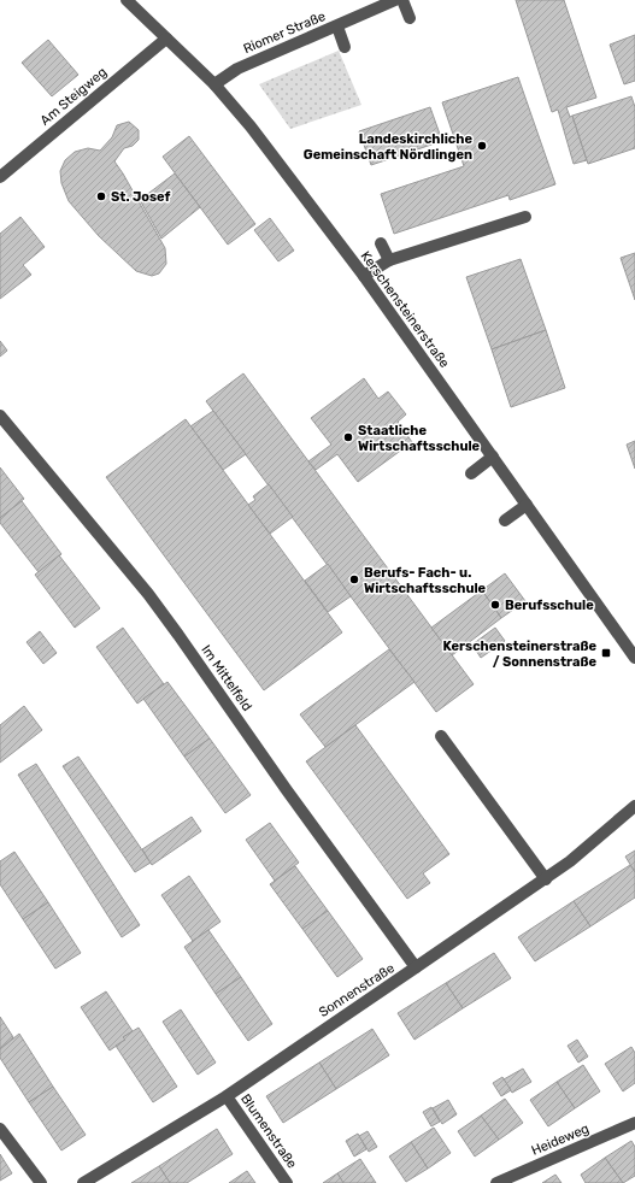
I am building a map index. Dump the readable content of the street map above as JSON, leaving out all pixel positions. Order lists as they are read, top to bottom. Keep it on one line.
{"streets":{"street":["Riomer Straße","Am Steigweg","Kerschensteinerstraße","Im Mittelfeld","Sonnenstraße","Blumenstraße","Heideweg"]},"crossings":[["Riomer Straße","Kerschensteinerstraße"],["Am Steigweg","Kerschensteinerstraße"],["Im Mittelfeld","Sonnenstraße"],["Sonnenstraße","Blumenstraße"]],"places":{"other":["Landeskirchliche Gemeinschaft Nördlingen","St. Josef","Staatliche Wirtschaftsschule","Berufs- Fach- u. Wirtschaftsschule","Berufsschule"],"transit":["Kerschensteinerstraße / Sonnenstraße"]}}
